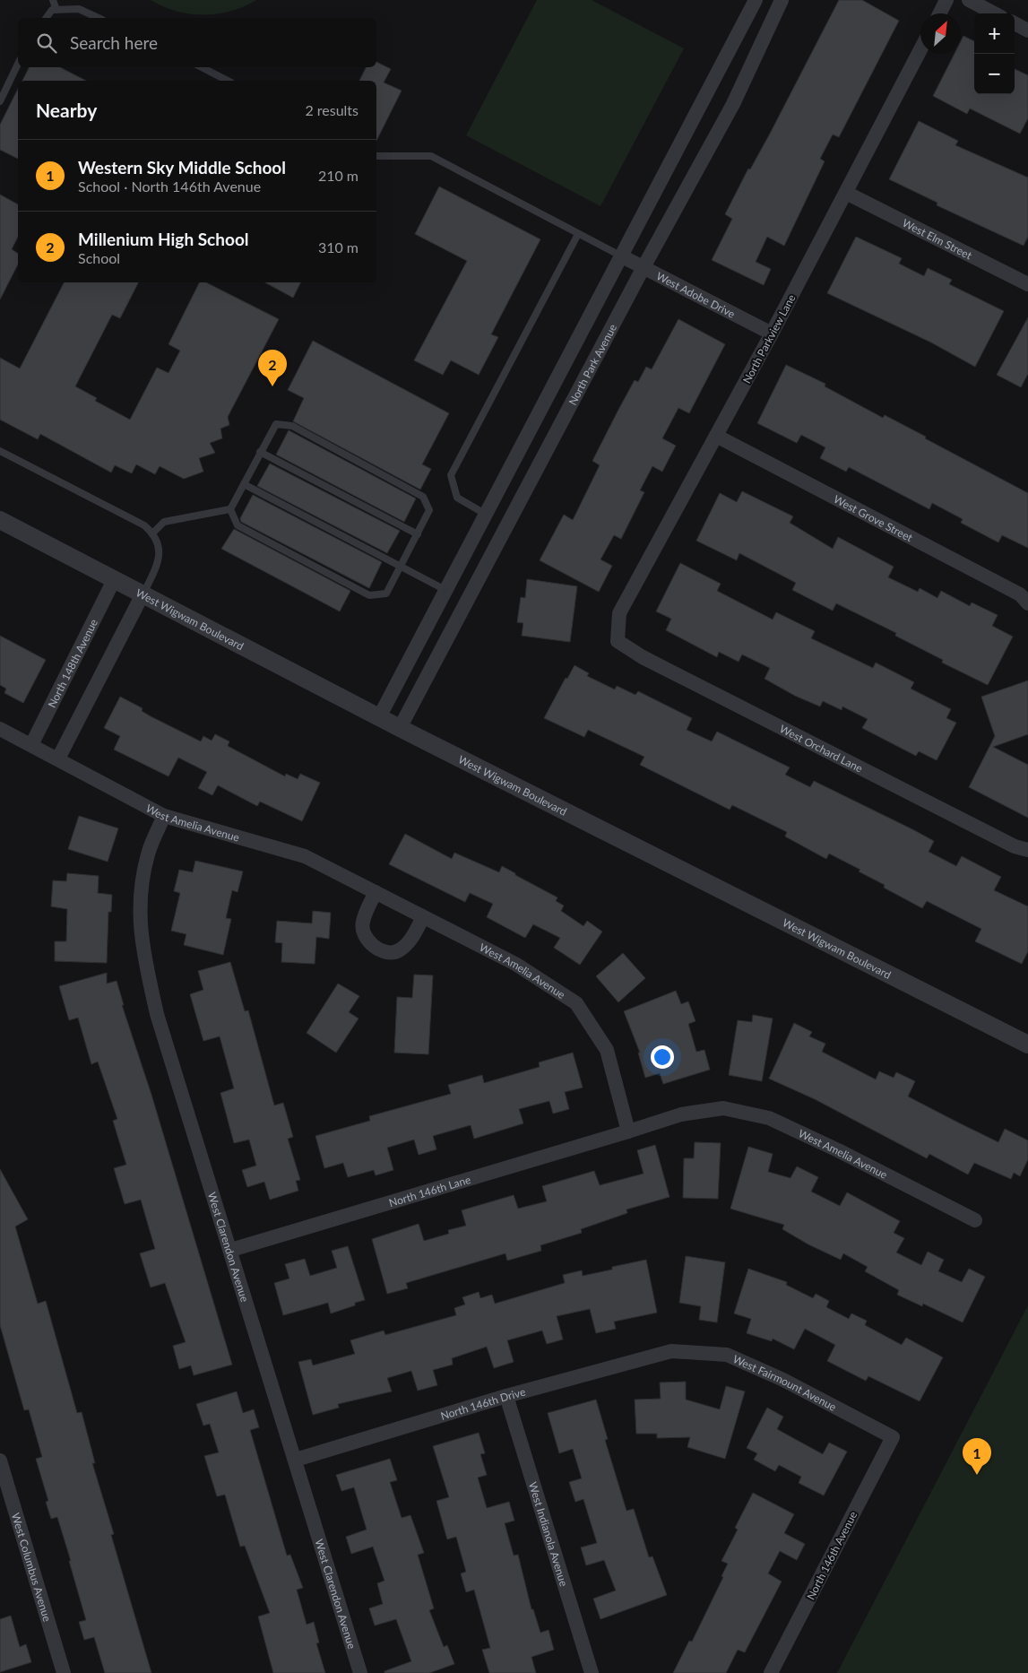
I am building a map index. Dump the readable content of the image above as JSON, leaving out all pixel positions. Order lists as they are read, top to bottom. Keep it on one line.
{"streets":{"street":["West Elm Street","West Adobe Drive","North Parkview Lane","North Park Avenue","West Grove Street","West Wigwam Boulevard","North 148th Avenue","West Orchard Lane","West Amelia Avenue","North 146th Lane","West Clarendon Avenue","West Fairmount Avenue","North 146th Drive","West Indianola Avenue","North 146th Avenue","West Columbus Avenue"]},"crossings":[["West Elm Street","North Parkview Lane"],["West Adobe Drive","North Parkview Lane"],["West Adobe Drive","North Park Avenue"],["North Parkview Lane","West Grove Street"],["North Parkview Lane","West Orchard Lane"],["North Park Avenue","West Wigwam Boulevard"],["West Wigwam Boulevard","North 148th Avenue"],["North 148th Avenue","West Amelia Avenue"],["West Amelia Avenue","North 146th Lane"],["West Amelia Avenue","West Clarendon Avenue"],["North 146th Lane","West Clarendon Avenue"],["West Clarendon Avenue","North 146th Drive"],["West Fairmount Avenue","North 146th Drive"],["West Fairmount Avenue","North 146th Avenue"],["North 146th Drive","West Indianola Avenue"]],"north":"top right","page":{"map_buttons":["+","−"],"search":"Search here","heading":["Nearby","2 results"],"list":[{"mark":"1","name":"Western Sky Middle School","note":"School · North 146th Avenue","value":"210 m"},{"mark":"2","name":"Millenium High School","note":"School","value":"310 m"}],"pins":["2","1"]}}
